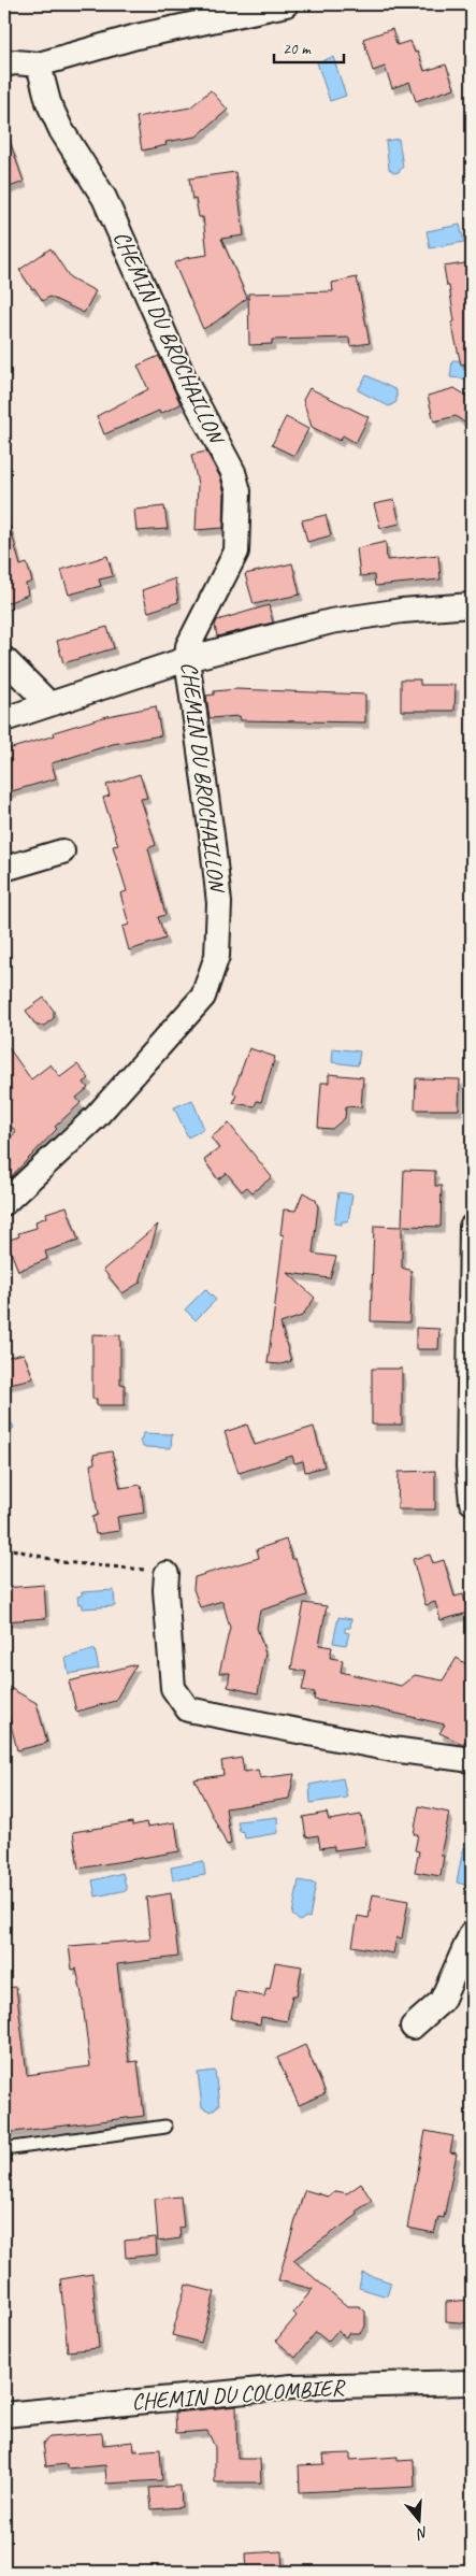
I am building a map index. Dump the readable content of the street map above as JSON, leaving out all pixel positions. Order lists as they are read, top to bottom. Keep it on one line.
{"streets":{"street":["CHEMIN DU BROCHAILLON","CHEMIN DU COLOMBIER"]},"scale_bar":"20 m","north":"bottom"}
